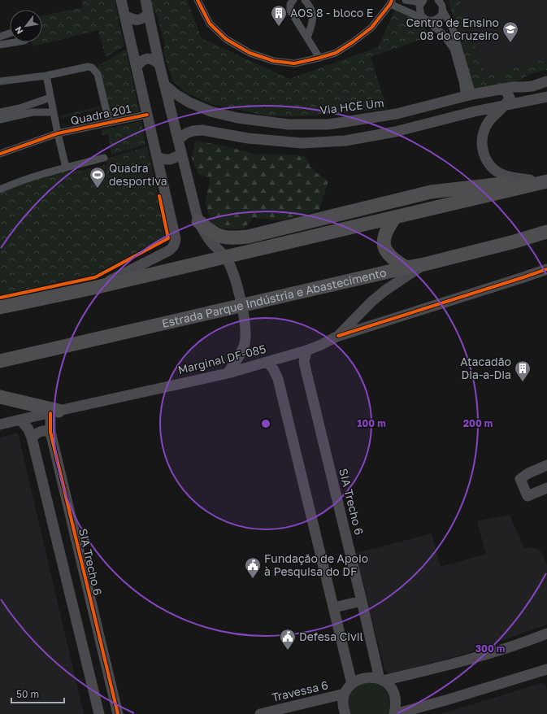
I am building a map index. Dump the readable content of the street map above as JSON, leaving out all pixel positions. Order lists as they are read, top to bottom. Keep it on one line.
{"streets":{"highway":["Estrada Parque Indústria e Abastecimento"],"main road":["Via HCE Um","Marginal DF-085","SIA Trecho 6","Travessa 6"],"street":["Quadra 201"]},"crossings":[["Estrada Parque Indústria e Abastecimento","Marginal DF-085"],["Marginal DF-085","SIA Trecho 6"]],"places":{"building":["AOS 8 - bloco E","Atacadão Dia-a-Dia"],"school or university":["Centro de Ensino 08 do Cruzeiro"],"sports":["Quadra desportiva"],"public building":["Fundação de Apoio à Pesquisa do DF","Defesa Civil"]},"scale_bar":"50 m","north":"bottom left","rings":["100 m","200 m","300 m"]}
